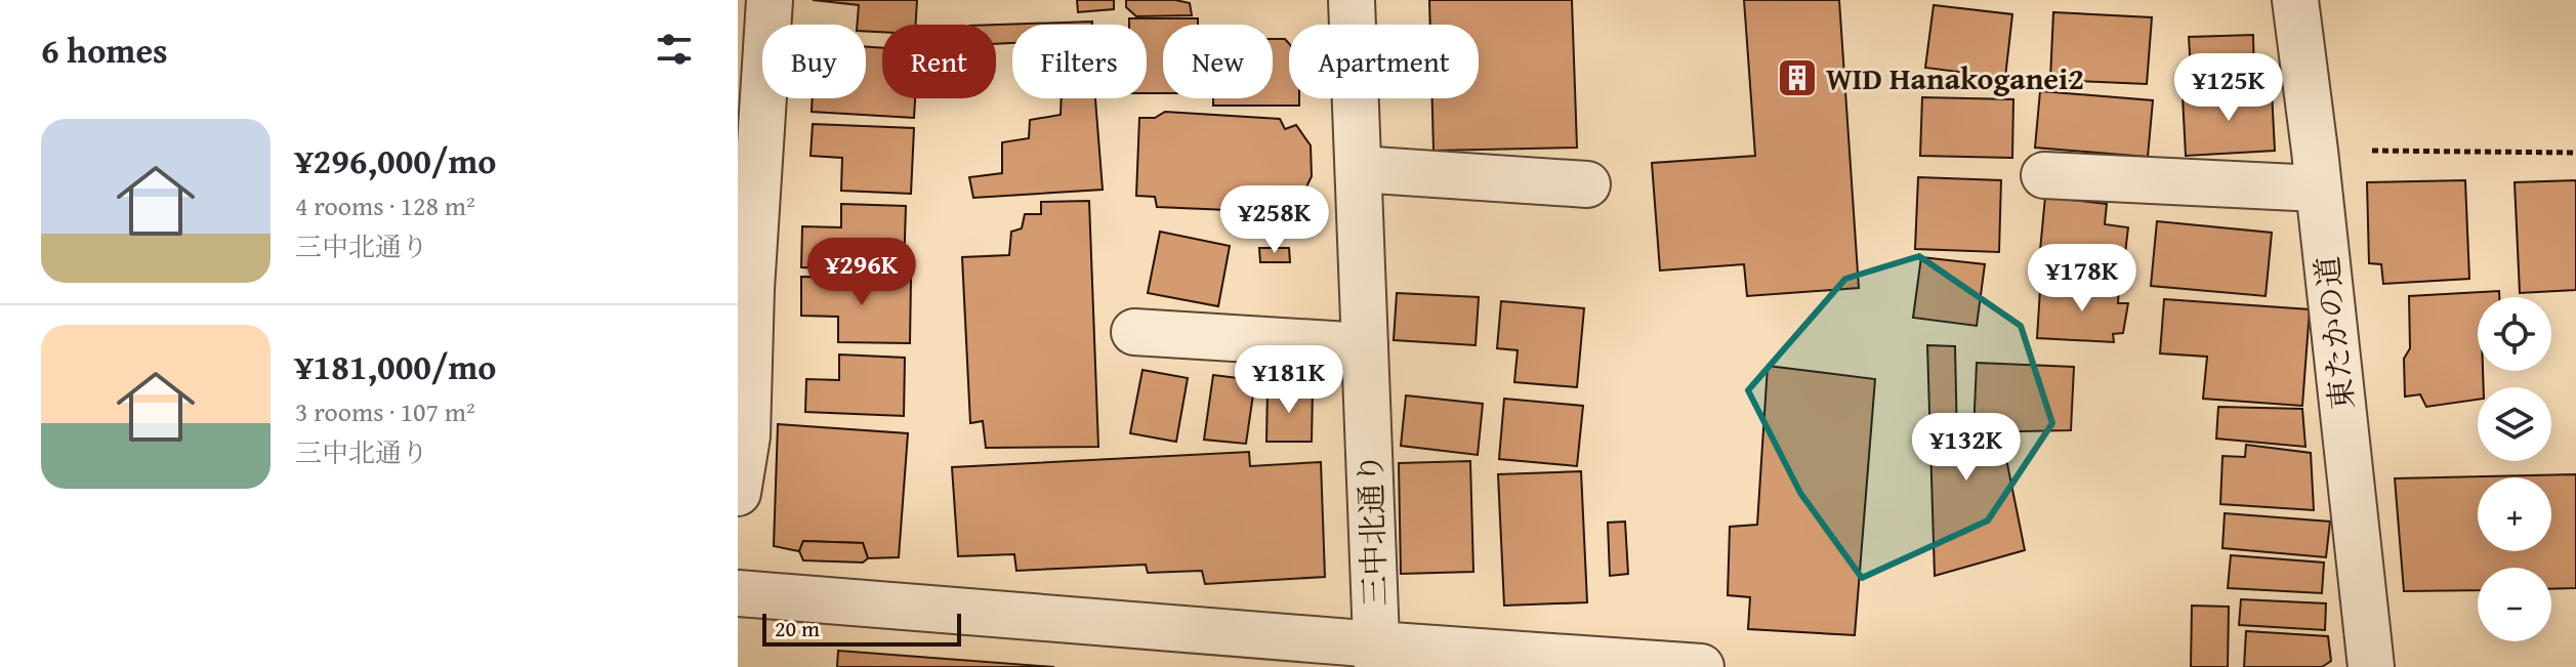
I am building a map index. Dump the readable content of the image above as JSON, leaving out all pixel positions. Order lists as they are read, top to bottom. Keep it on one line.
{"streets":{"street":["東たかの道","三中北通り"]},"places":{"building":["WID Hanakoganei2"]},"scale_bar":"20 m","page":{"heading":"6 homes","chip":["Buy","Rent","Filters","New","Apartment"],"price":["¥125K","¥258K","¥296K","¥178K","¥181K","¥132K"],"list":[{"name":"¥296,000/mo","note":"4 rooms · 128 m² · 三中北通り"},{"name":"¥181,000/mo","note":"3 rooms · 107 m² · 三中北通り"}],"map_buttons":["+","−"],"scale":"20 m"}}
